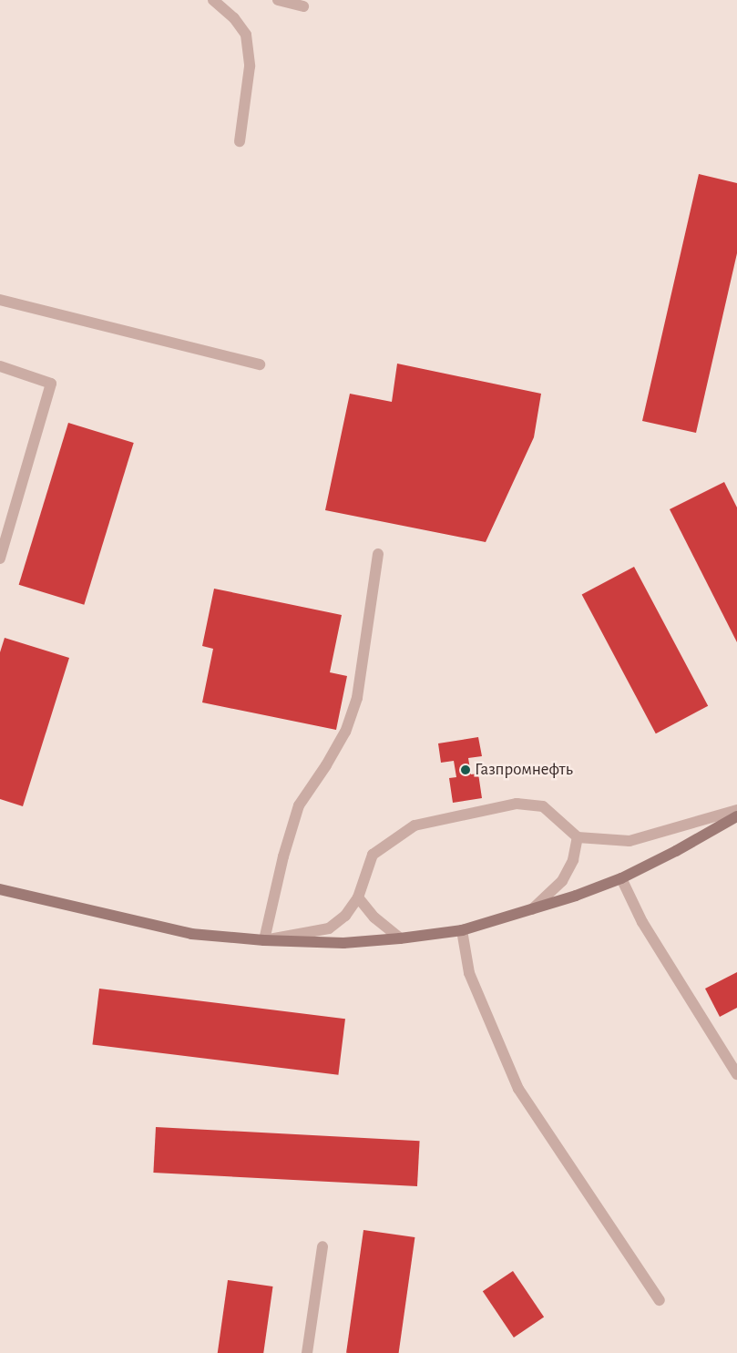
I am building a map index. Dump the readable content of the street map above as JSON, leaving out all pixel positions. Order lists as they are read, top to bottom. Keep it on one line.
{"places":["Газпромнефть"]}
